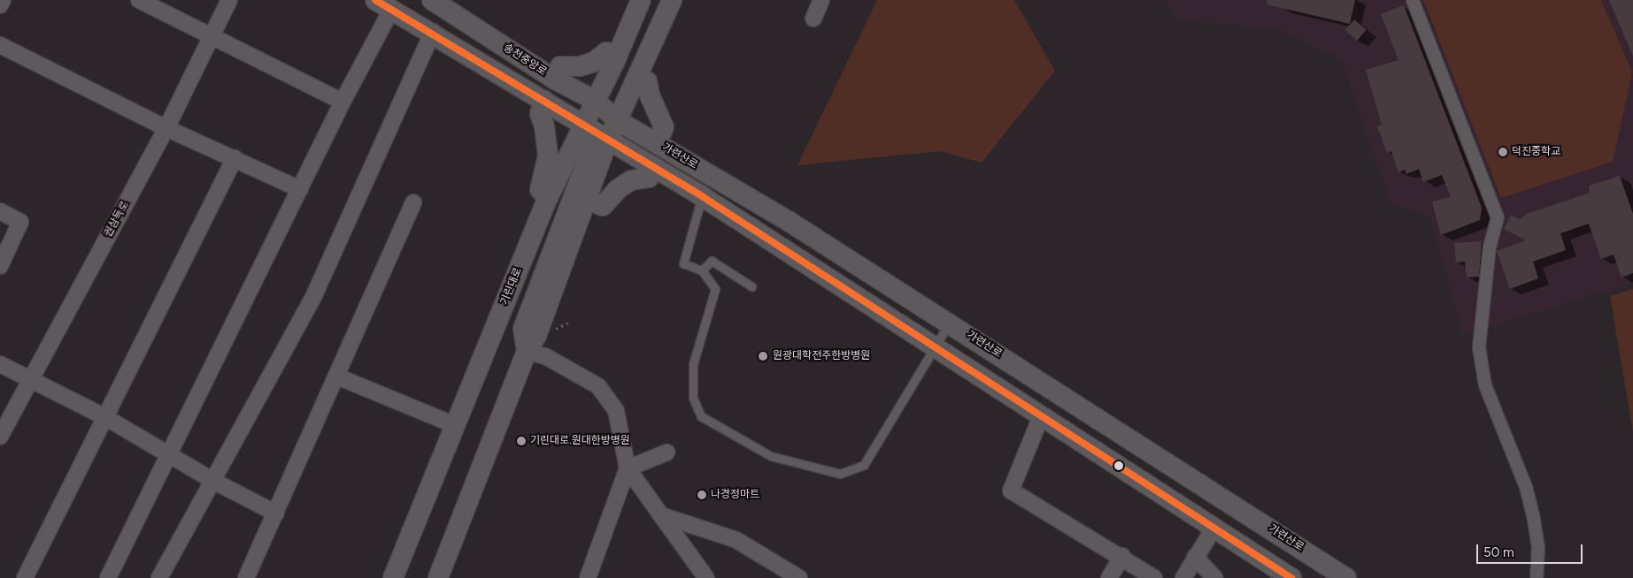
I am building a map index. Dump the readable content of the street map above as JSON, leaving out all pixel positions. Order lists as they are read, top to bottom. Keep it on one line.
{"streets":{"street":["송천중앙로","가련산로","권삼득로","기린대로"]},"crossings":[["송천중앙로","가련산로"],["송천중앙로","기린대로"],["가련산로","기린대로"]],"places":["덕진중학교","원광대학전주한방병원","기린대로.원대한방병원","나경정마트"],"scale_bar":"50 m"}
